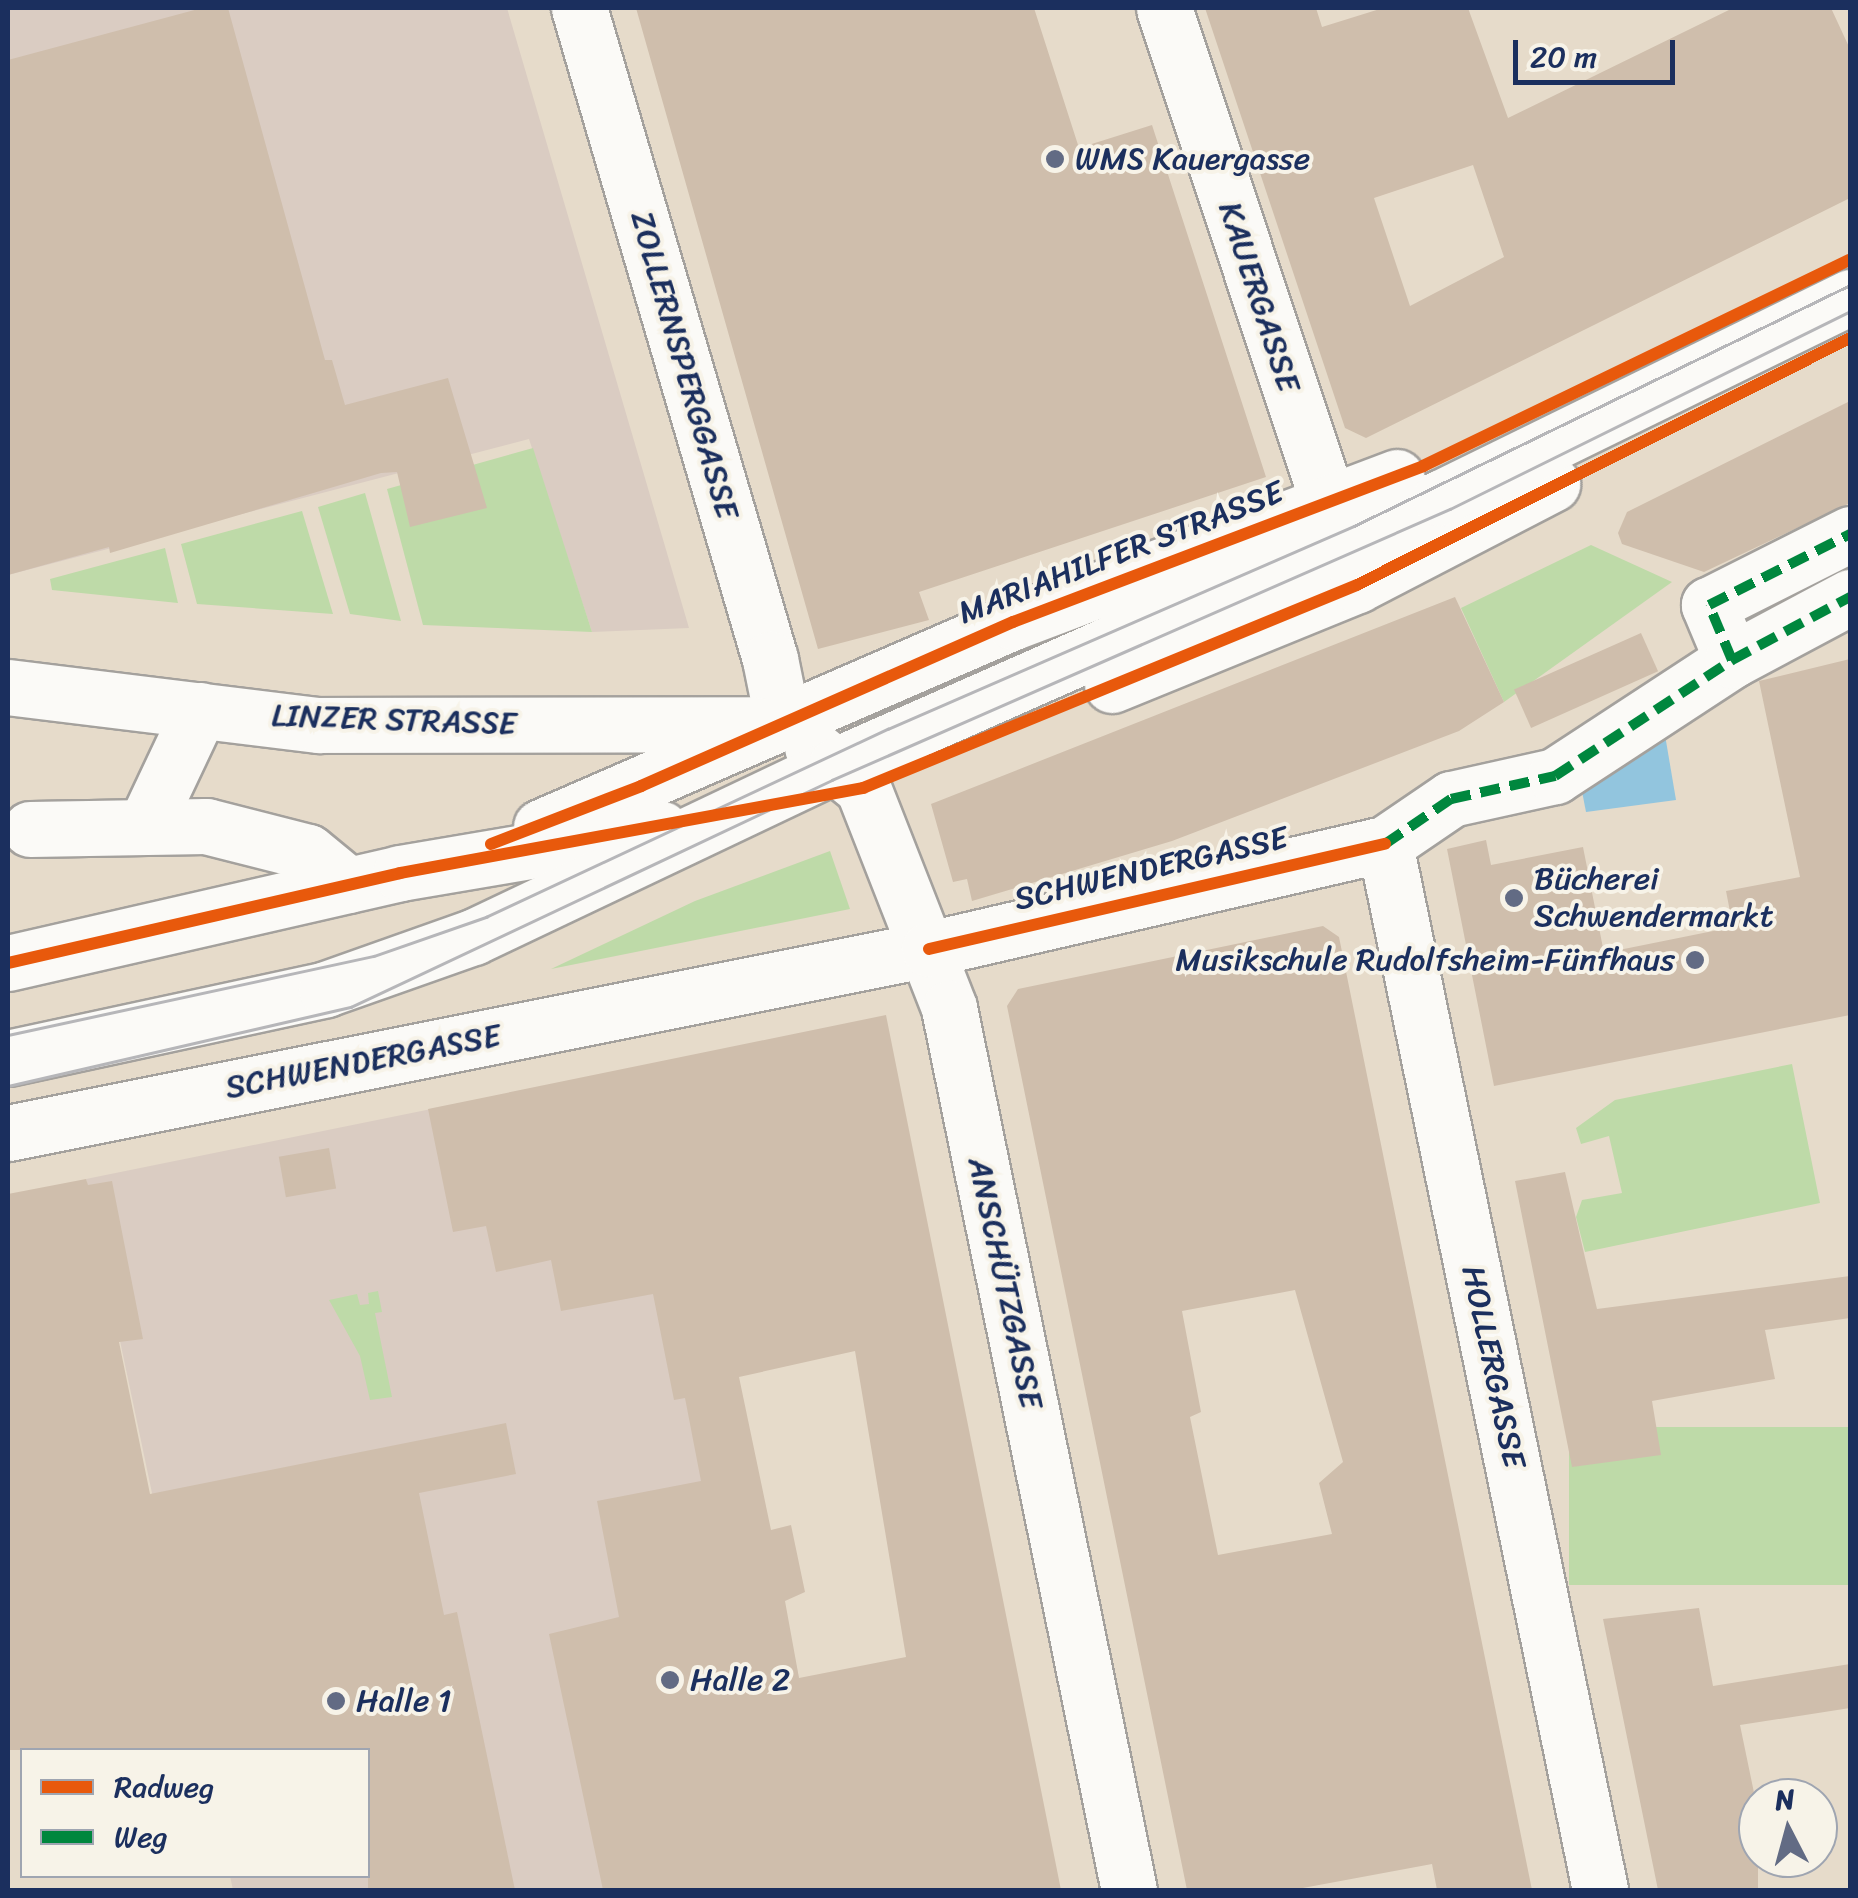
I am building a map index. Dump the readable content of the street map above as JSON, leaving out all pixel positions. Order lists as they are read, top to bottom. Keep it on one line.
{"streets":{"street":["KAUERGASSE","ZOLLERNSPERGGASSE","MARIAHILFER STRASSE","LINZER STRASSE","SCHWENDERGASSE","ANSCHÜTZGASSE","HOLLERGASSE"]},"crossings":[["KAUERGASSE","MARIAHILFER STRASSE"],["ZOLLERNSPERGGASSE","MARIAHILFER STRASSE"],["ZOLLERNSPERGGASSE","LINZER STRASSE"],["ZOLLERNSPERGGASSE","ANSCHÜTZGASSE"],["MARIAHILFER STRASSE","LINZER STRASSE"],["MARIAHILFER STRASSE","ANSCHÜTZGASSE"],["LINZER STRASSE","ANSCHÜTZGASSE"],["SCHWENDERGASSE","ANSCHÜTZGASSE"],["SCHWENDERGASSE","HOLLERGASSE"]],"places":["WMS Kauergasse","Bücherei Schwendermarkt","Musikschule Rudolfsheim-Fünfhaus","Halle 2","Halle 1"],"legend":["Radweg","Weg"],"scale_bar":"20 m","north":"top"}
